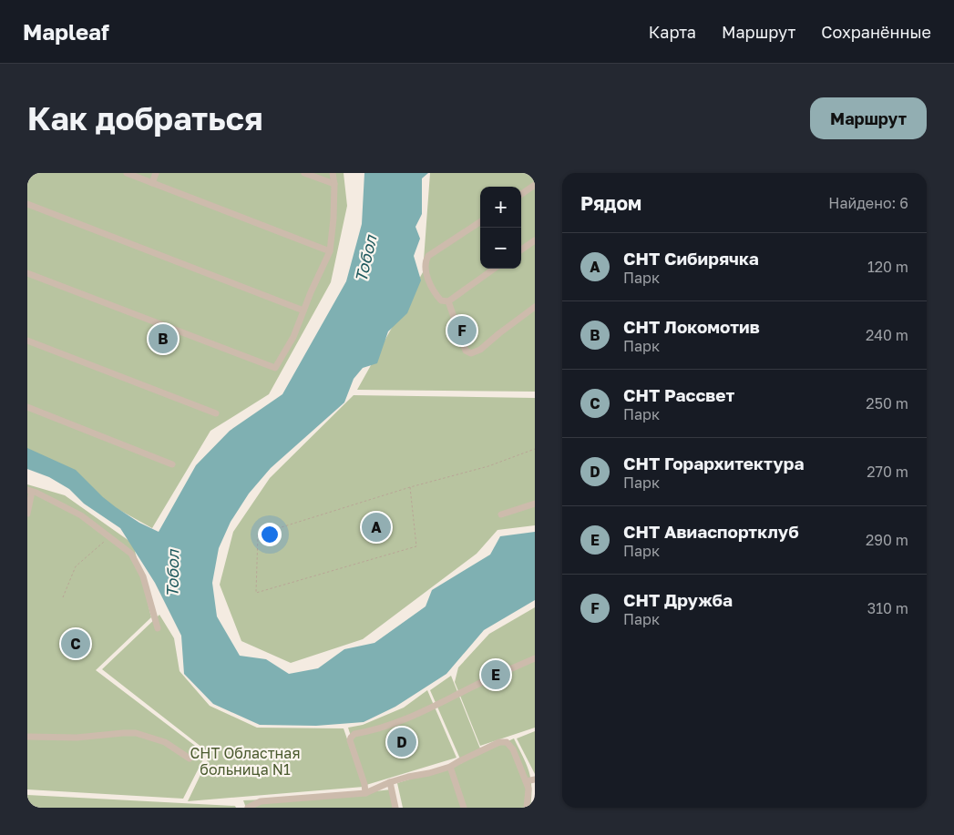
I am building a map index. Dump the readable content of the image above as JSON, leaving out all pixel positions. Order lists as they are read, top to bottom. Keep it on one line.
{"water":["Тобол"],"parks":["СНТ Областная больница N1"],"page":{"header":"Mapleaf","nav":["Карта","Маршрут","Сохранённые"],"buttons":"Маршрут","title":"Как добраться","heading":["Рядом","Найдено: 6"],"map_buttons":["+","−"],"list":[{"mark":"A","name":"СНТ Сибирячка","note":"Парк","value":"120 m"},{"mark":"B","name":"СНТ Локомотив","note":"Парк","value":"240 m"},{"mark":"C","name":"СНТ Рассвет","note":"Парк","value":"250 m"},{"mark":"D","name":"СНТ Горархитектура","note":"Парк","value":"270 m"},{"mark":"E","name":"СНТ Авиаспортклуб","note":"Парк","value":"290 m"},{"mark":"F","name":"СНТ Дружба","note":"Парк","value":"310 m"}],"pins":["F","B","A","C","E","D"]}}
